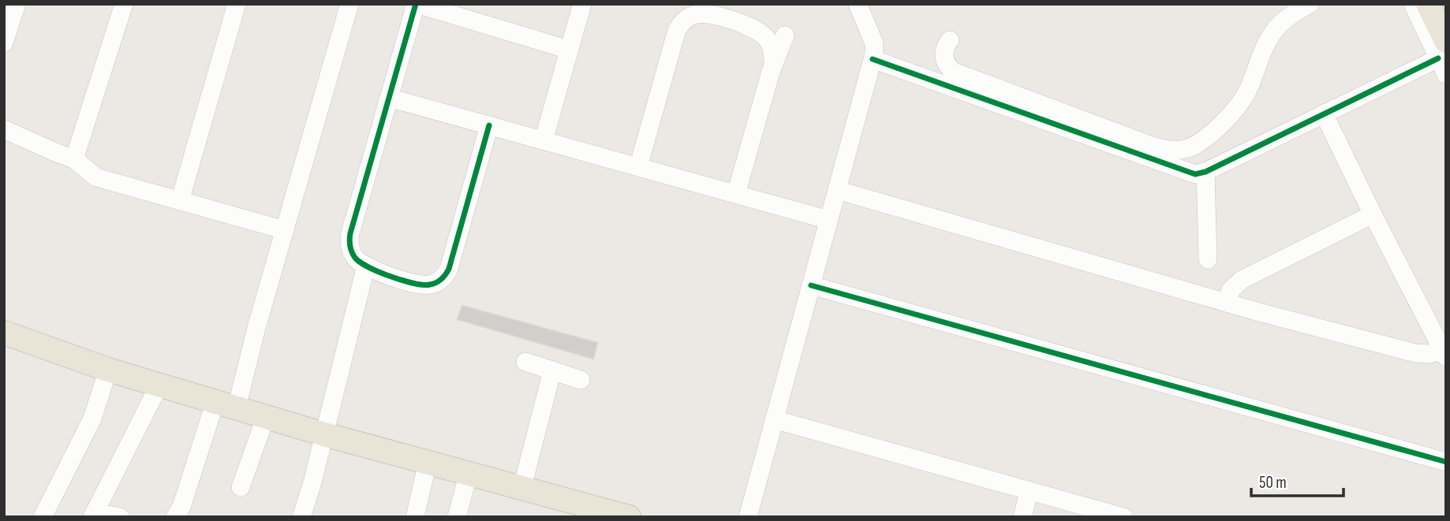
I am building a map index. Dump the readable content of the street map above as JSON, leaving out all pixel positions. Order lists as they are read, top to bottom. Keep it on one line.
{"scale_bar":"50 m"}
